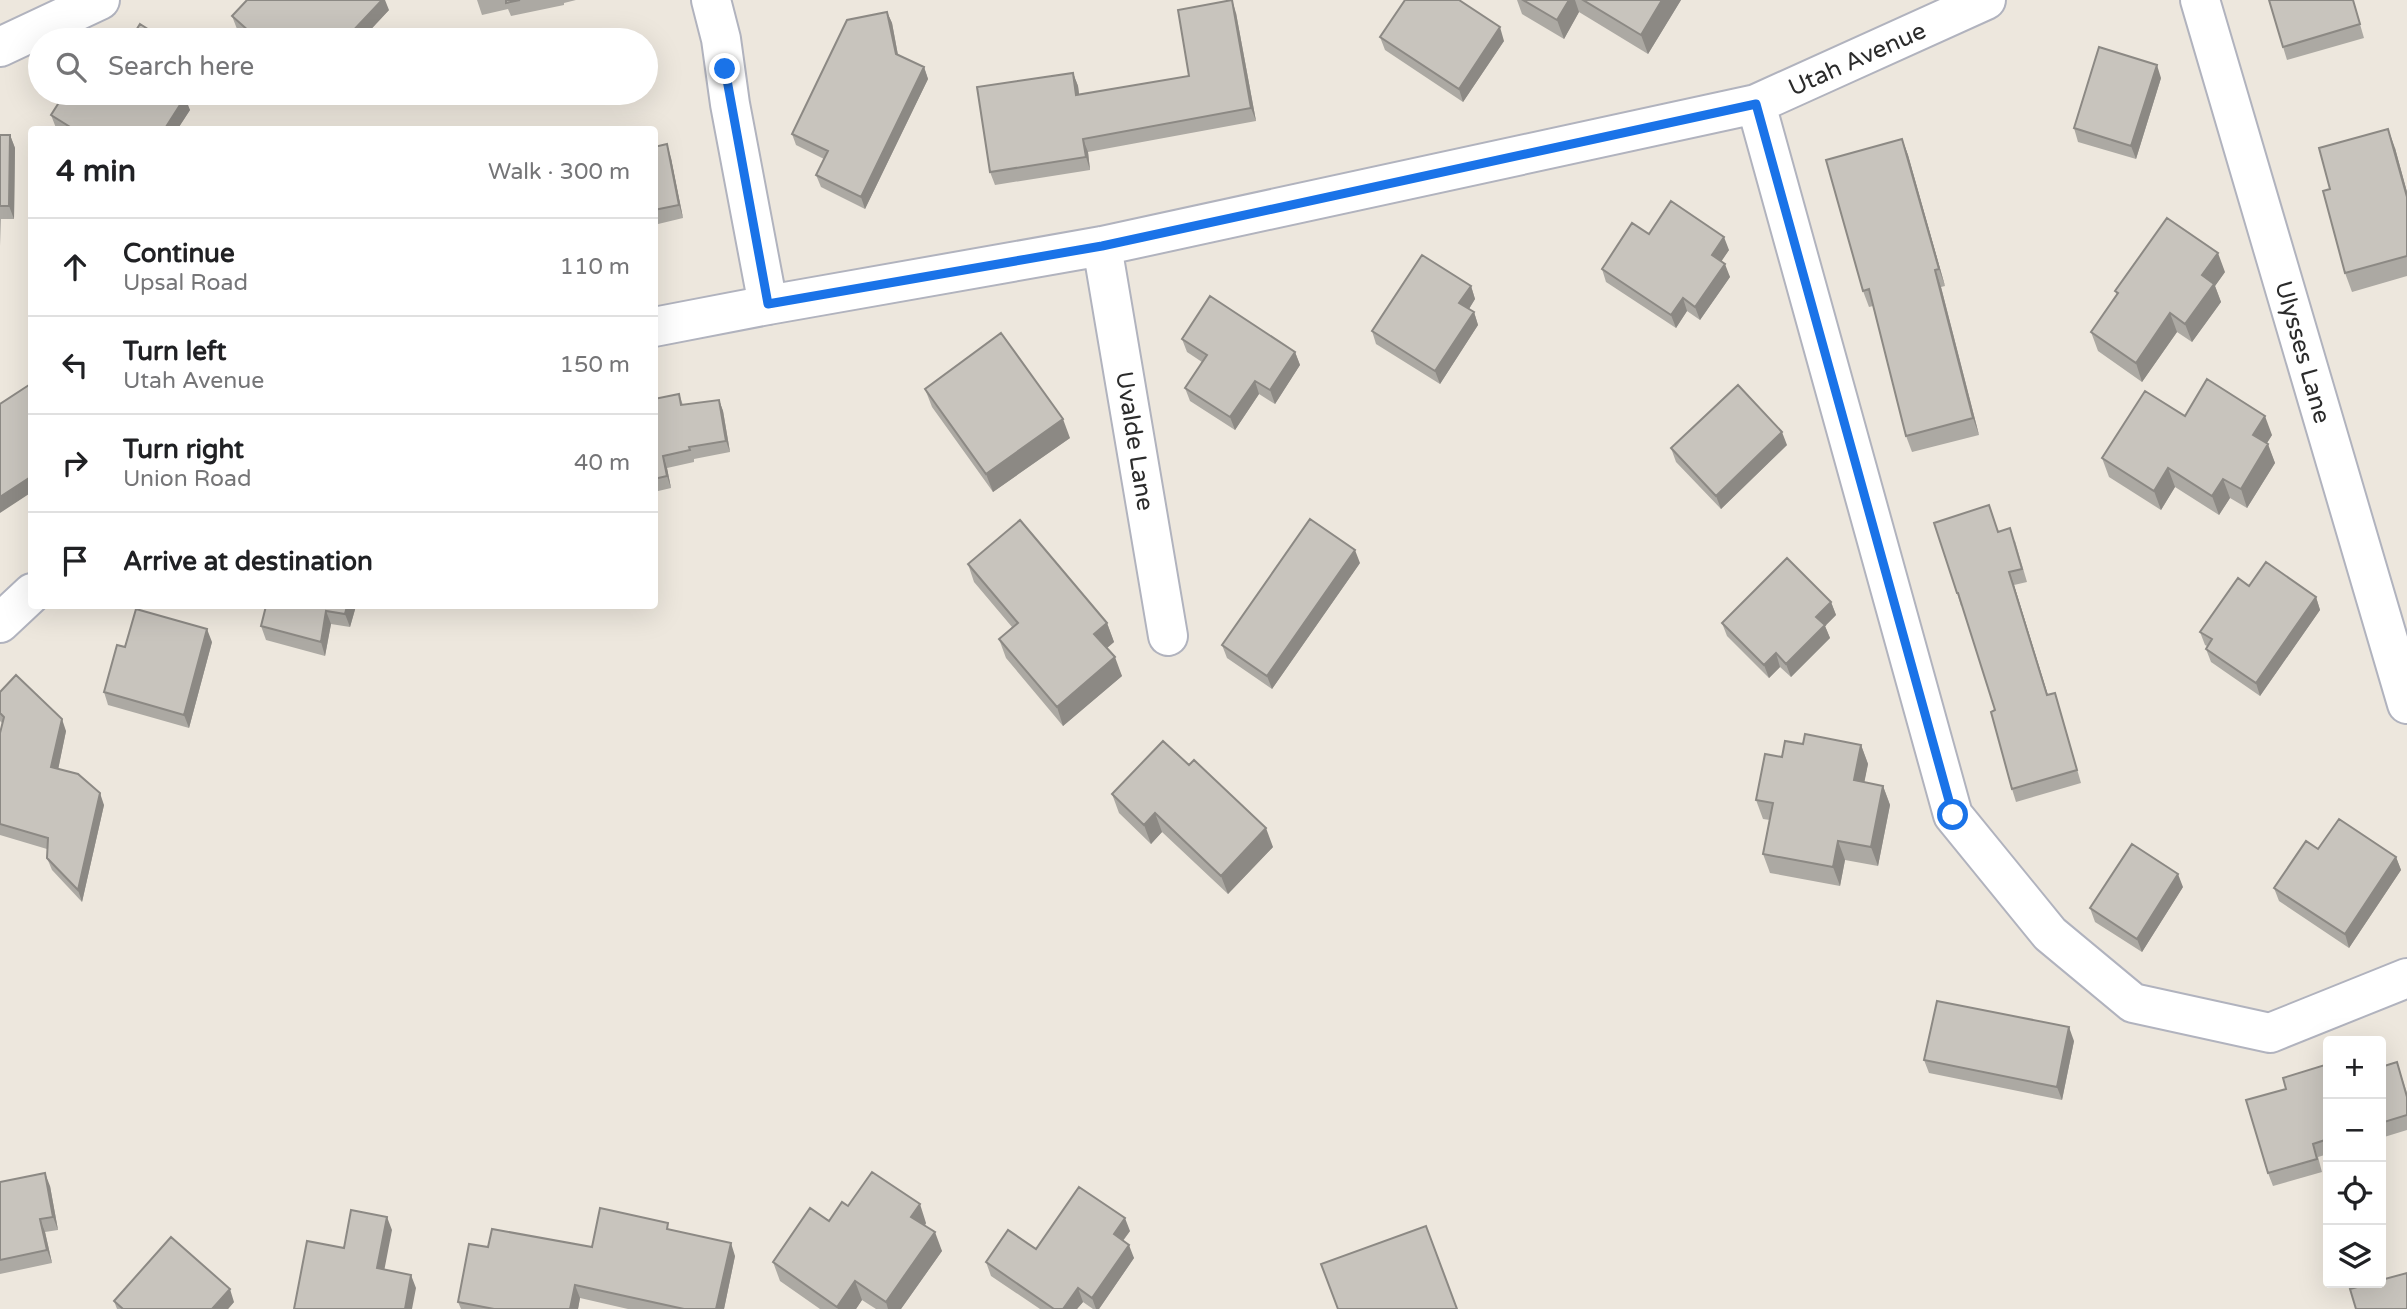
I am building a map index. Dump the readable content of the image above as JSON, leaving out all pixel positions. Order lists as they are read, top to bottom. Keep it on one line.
{"streets":{"street":["Utah Avenue","Ulysses Lane","Uvalde Lane"]},"crossings":[["Utah Avenue","Uvalde Lane"]],"page":{"search":"Search here","heading":["4 min","Walk · 300 m"],"list":[["Continue","Upsal Road","110 m"],["Turn left","Utah Avenue","150 m"],["Turn right","Union Road","40 m"],"Arrive at destination"],"map_buttons":["+","−"]}}
